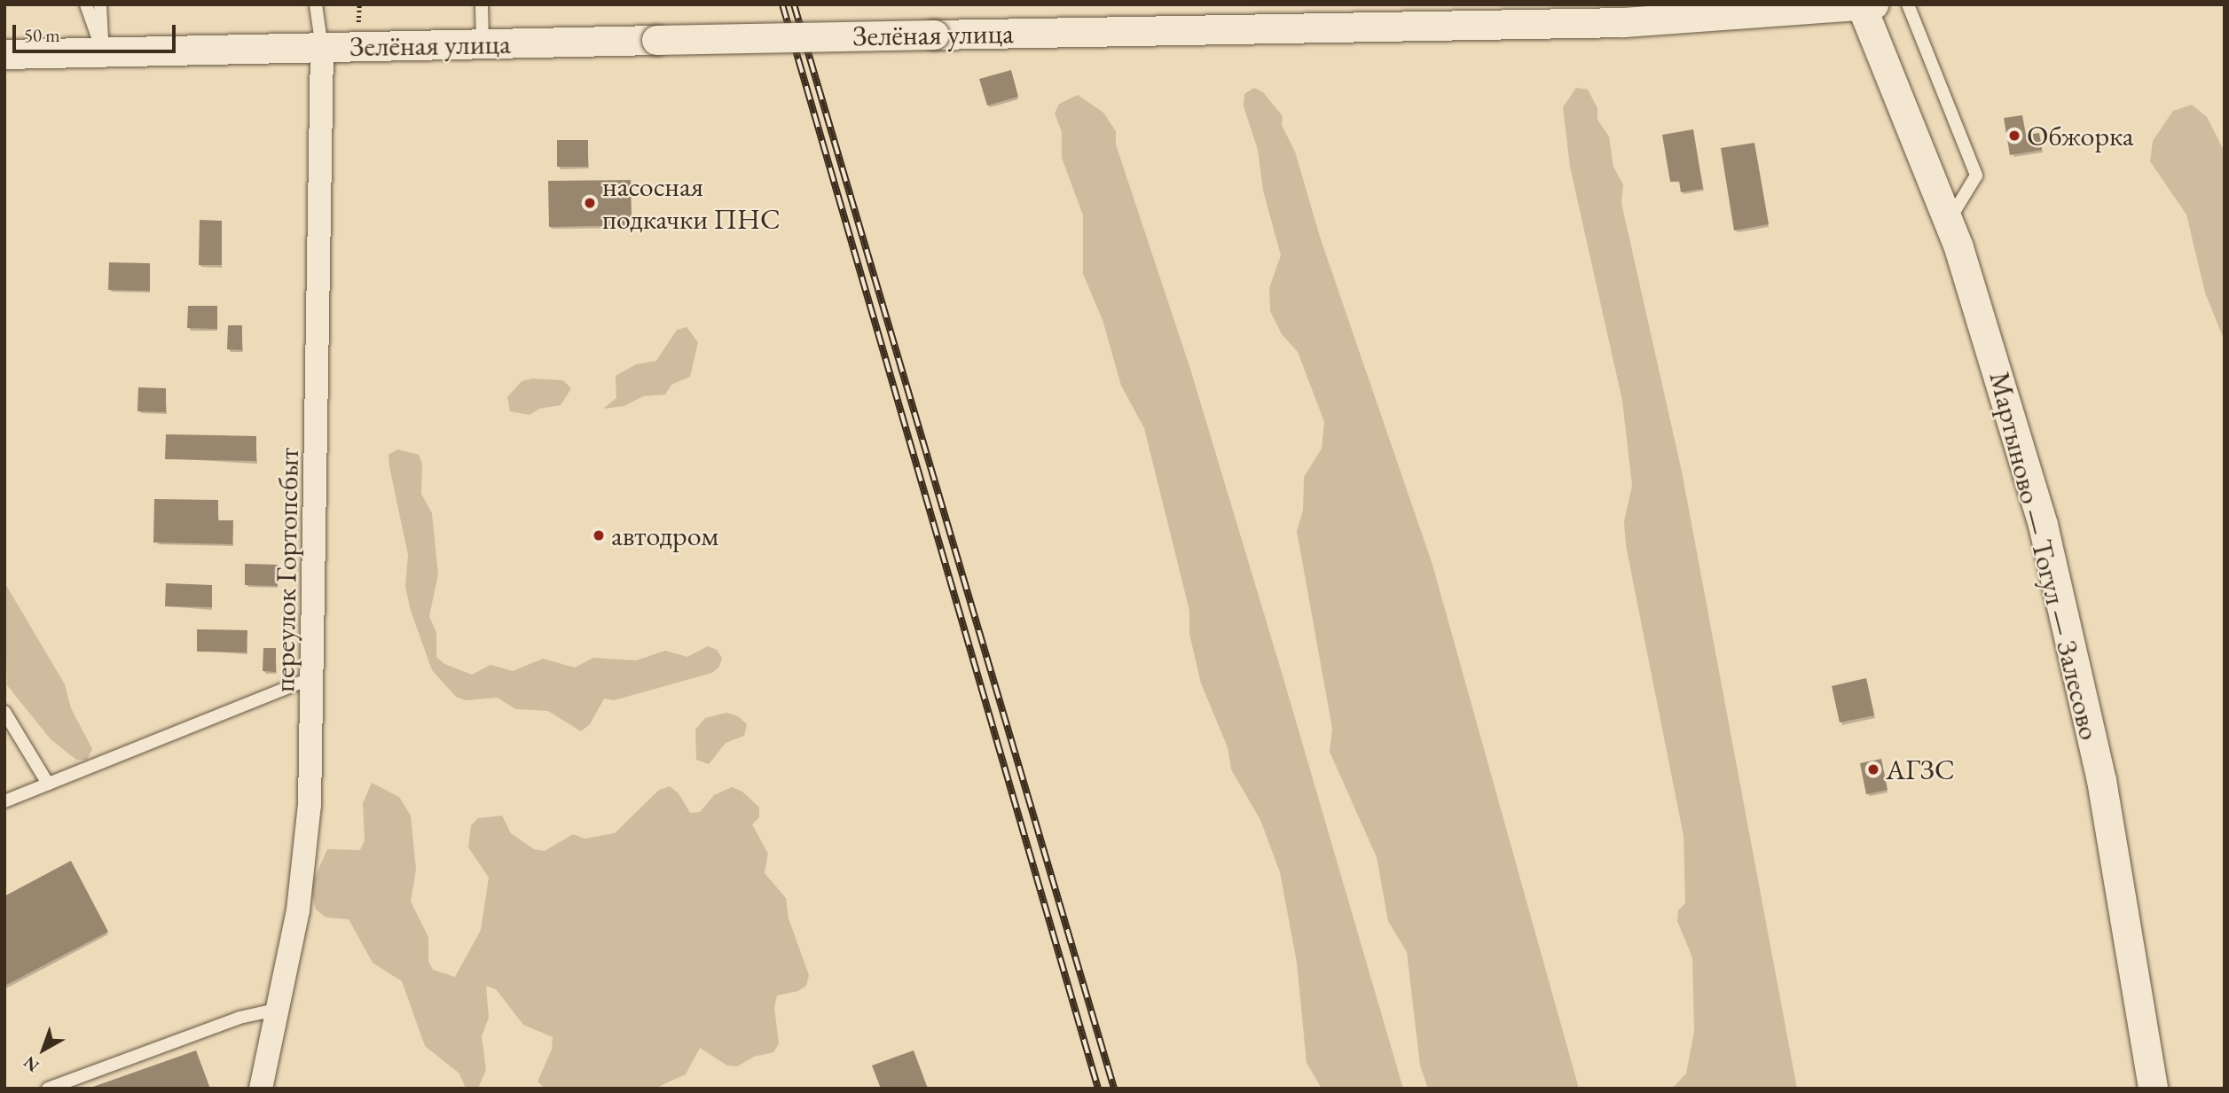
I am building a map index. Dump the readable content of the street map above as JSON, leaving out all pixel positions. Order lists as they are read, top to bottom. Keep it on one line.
{"streets":{"street":["Зелёная улица","Мартыново — Тогул — Залесово","переулок Гортопсбыт"]},"crossings":[["Зелёная улица","Мартыново — Тогул — Залесово"],["Зелёная улица","переулок Гортопсбыт"]],"places":["Обжорка","насосная подкачки ПНС","автодром","АГЗС"],"scale_bar":"50 m","north":"bottom left"}
